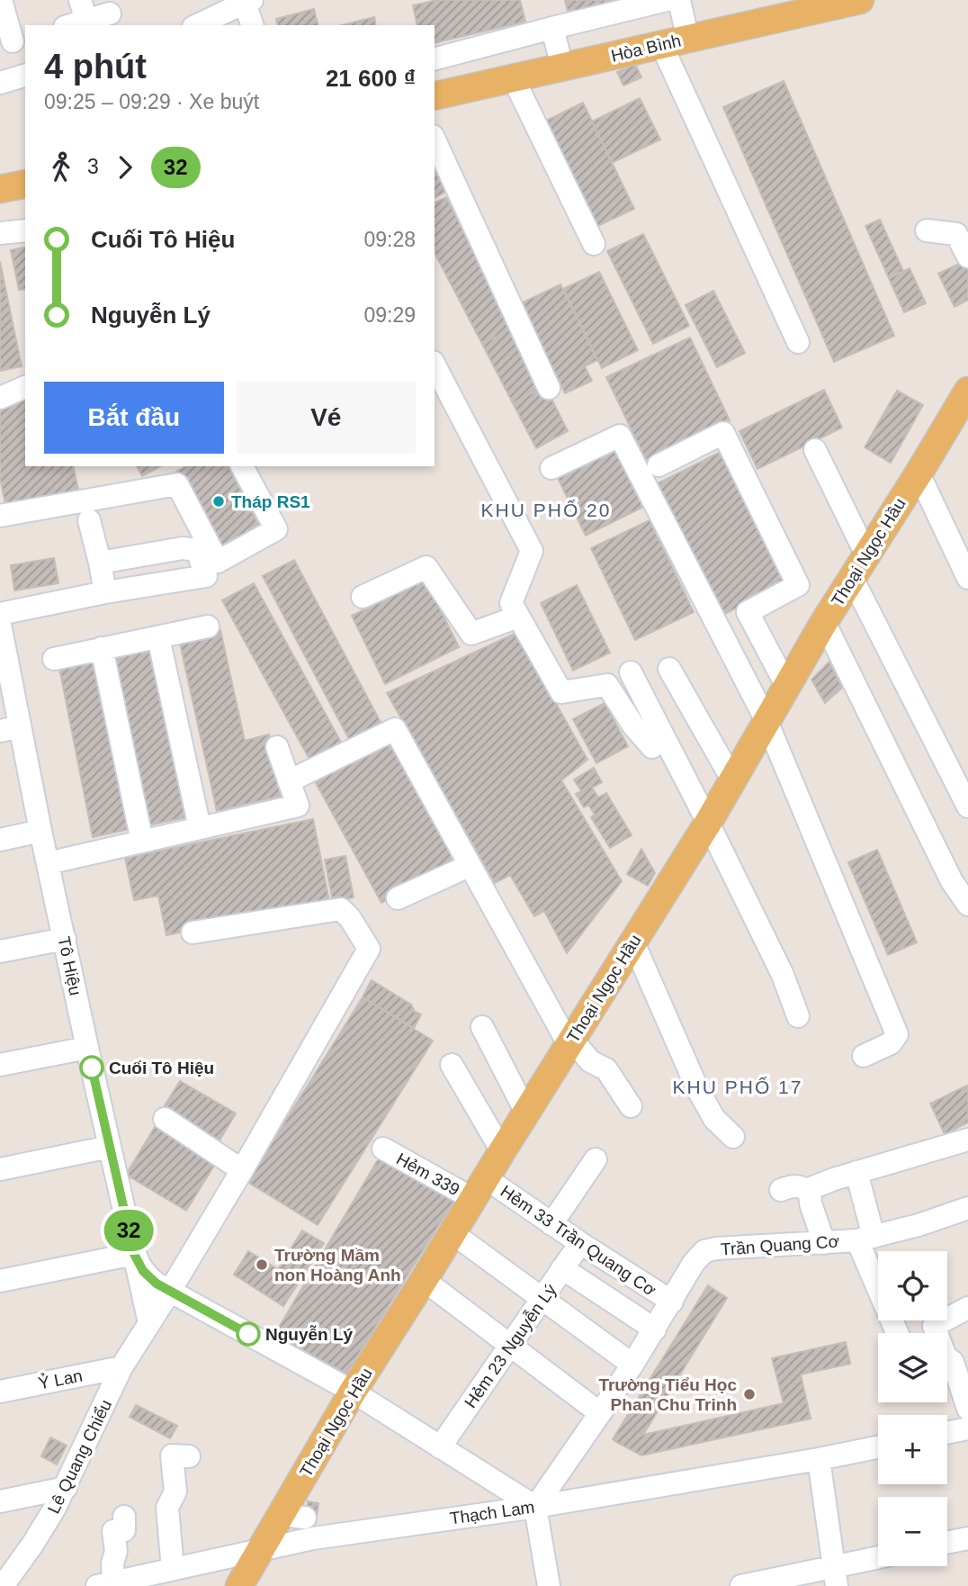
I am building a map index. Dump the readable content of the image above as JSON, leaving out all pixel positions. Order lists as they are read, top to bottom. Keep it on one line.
{"streets":{"main road":["Hòa Bình","Thoại Ngọc Hầu"],"street":["Tô Hiệu","Hẻm 339","Hẻm 33 Trần Quang Cơ","Trần Quang Cơ","Hẻm 23 Nguyễn Lý","Ỷ Lan","Lê Quang Chiểu","Thạch Lam"]},"crossings":[["Thoại Ngọc Hầu","Hẻm 339"],["Thoại Ngọc Hầu","Hẻm 33 Trần Quang Cơ"],["Thoại Ngọc Hầu","Thạch Lam"],["Tô Hiệu","Lê Quang Chiểu"],["Hẻm 339","Hẻm 33 Trần Quang Cơ"],["Hẻm 33 Trần Quang Cơ","Trần Quang Cơ"],["Hẻm 33 Trần Quang Cơ","Hẻm 23 Nguyễn Lý"],["Trần Quang Cơ","Thạch Lam"],["Ỷ Lan","Lê Quang Chiểu"]],"districts":["KHU PHỐ 20","KHU PHỐ 17"],"places":["Tháp RS1","Cuối Tô Hiệu","Trường Mầm non Hoàng Anh","Nguyễn Lý","Trường Tiểu Học Phan Chu Trinh"],"lines":["bus line 32"],"page":{"on_map":"32","heading":["4 phút","09:25 – 09:29 · Xe buýt","21 600 ₫"],"legs":["3","32"],"list":[{"name":"Cuối Tô Hiệu","value":"09:28"},{"name":"Nguyễn Lý","value":"09:29"}],"buttons":["Bắt đầu","Vé"],"map_buttons":["+","−"]}}
